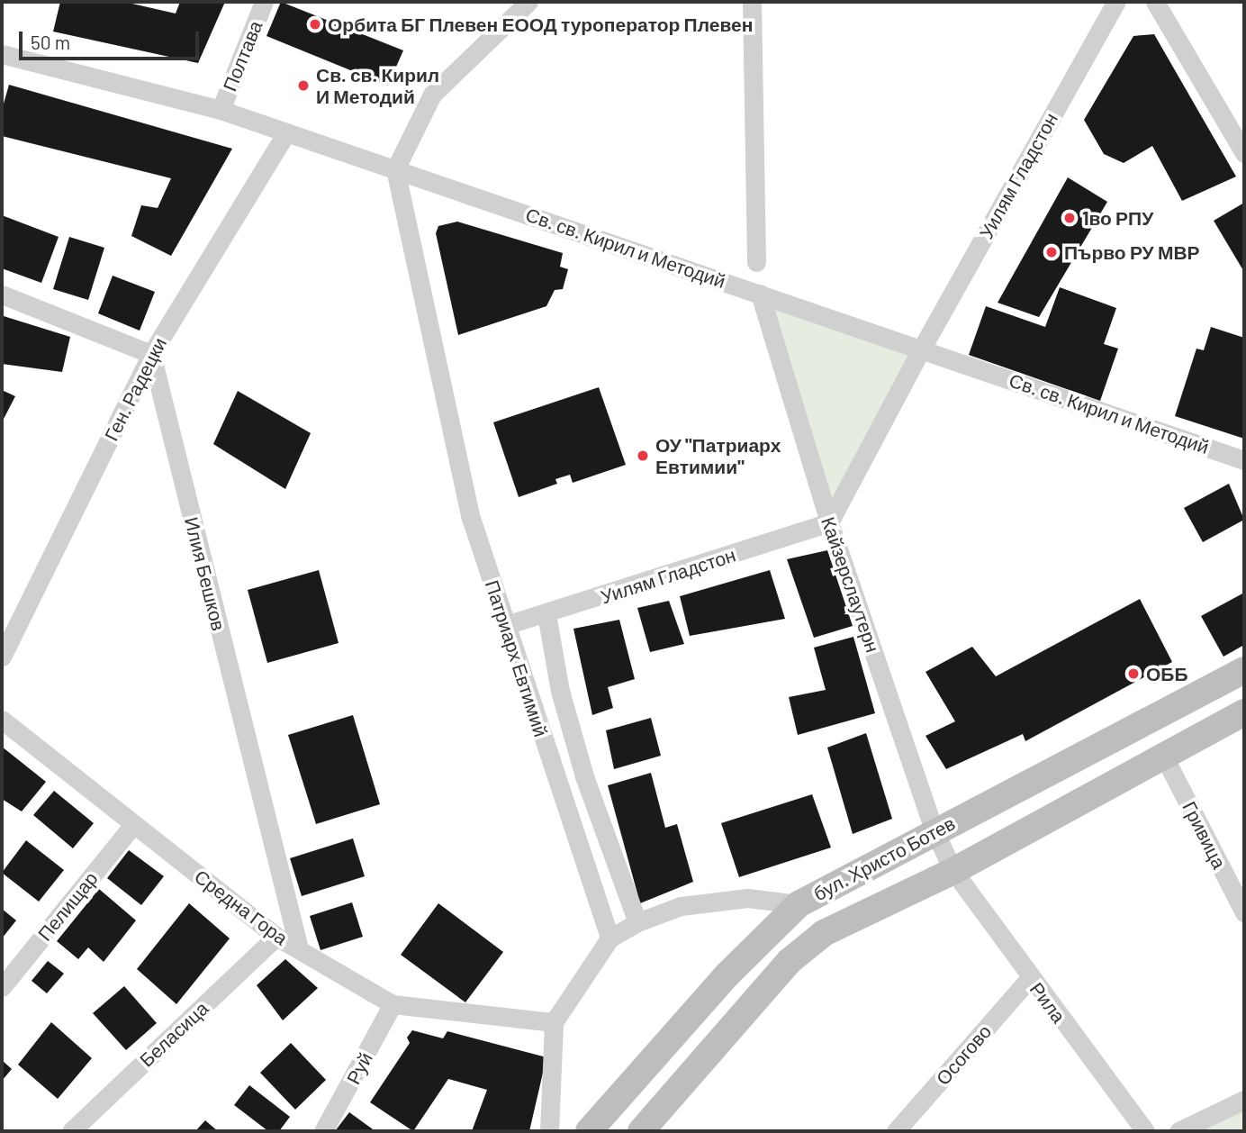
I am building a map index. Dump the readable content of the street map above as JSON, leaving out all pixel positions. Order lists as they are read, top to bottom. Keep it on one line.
{"streets":{"main road":["бул. Христо Ботев"],"street":["Полтава","Уилям Гладстон","Св. св. Кирил и Методий","Ген. Радецки","Илия Бешков","Кайзерслаутерн","Патриарх Евтимий","Гривица","Пелищар","Средна Гора","Рила","Беласица","Осогово","Руй"]},"crossings":[["Полтава","Св. св. Кирил и Методий"],["Уилям Гладстон","Св. св. Кирил и Методий"],["Уилям Гладстон","Кайзерслаутерн"],["Уилям Гладстон","Патриарх Евтимий"],["Св. св. Кирил и Методий","Ген. Радецки"],["Св. св. Кирил и Методий","Кайзерслаутерн"],["Св. св. Кирил и Методий","Патриарх Евтимий"],["Ген. Радецки","Илия Бешков"],["Илия Бешков","Средна Гора"],["Кайзерслаутерн","бул. Христо Ботев"],["Кайзерслаутерн","Рила"],["Гривица","бул. Христо Ботев"],["бул. Христо Ботев","Рила"],["Пелищар","Средна Гора"],["Средна Гора","Беласица"],["Средна Гора","Руй"],["Рила","Осогово"]],"places":["Орбита БГ Плевен ЕООД туроператор Плевен","Св. св. Кирил И Методий","1во РПУ","Първо РУ МВР","ОУ \"Патриарх Евтимии\"","ОББ"],"scale_bar":"50 m"}
